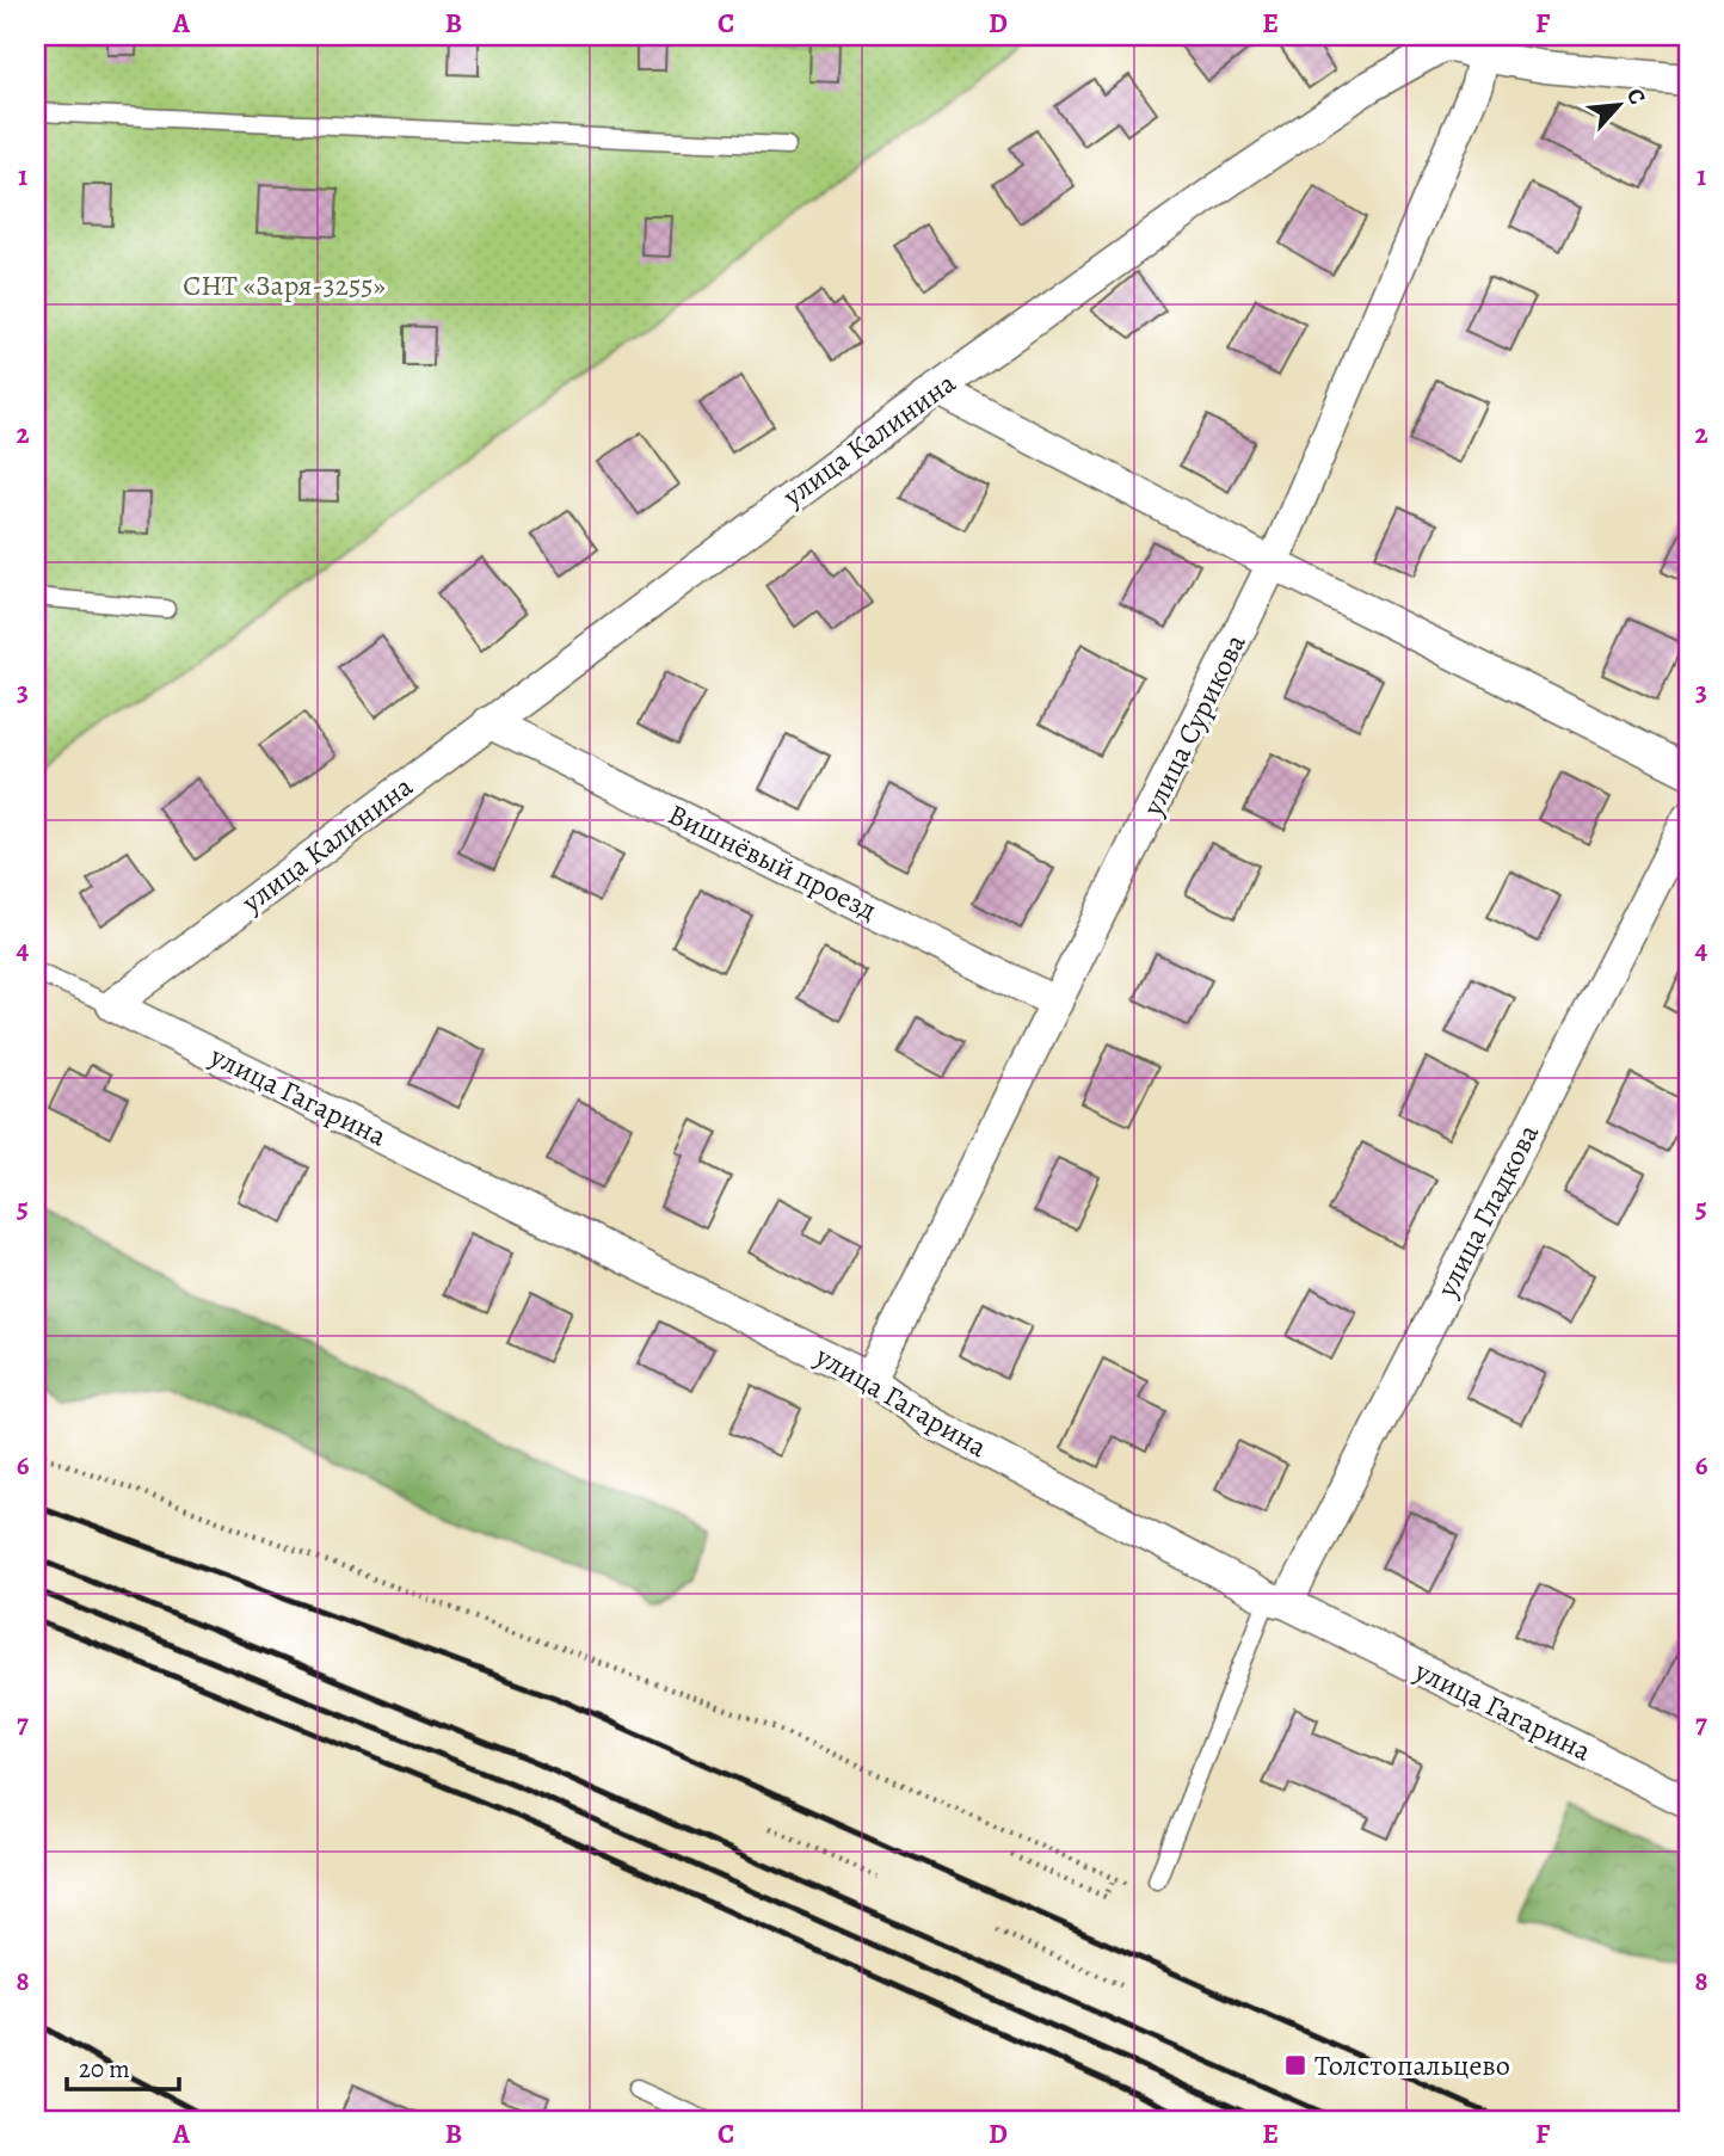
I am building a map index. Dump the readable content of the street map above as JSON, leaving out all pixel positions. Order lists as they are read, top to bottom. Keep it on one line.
{"streets":{"street":["улица Калинина","улица Сурикова","Вишнёвый проезд","улица Гагарина","улица Гладкова"]},"crossings":[["улица Калинина","улица Сурикова"],["улица Калинина","Вишнёвый проезд"],["улица Калинина","улица Гагарина"],["улица Сурикова","Вишнёвый проезд"],["улица Сурикова","улица Гагарина"],["улица Гагарина","улица Гладкова"]],"parks":["СНТ «Заря-3255»"],"places":{"transit":["Толстопальцево"]},"scale_bar":"20 m","north":"top right","grid":{"columns":["A","B","C","D","E","F"],"rows":["1","2","3","4","5","6","7","8"]}}
